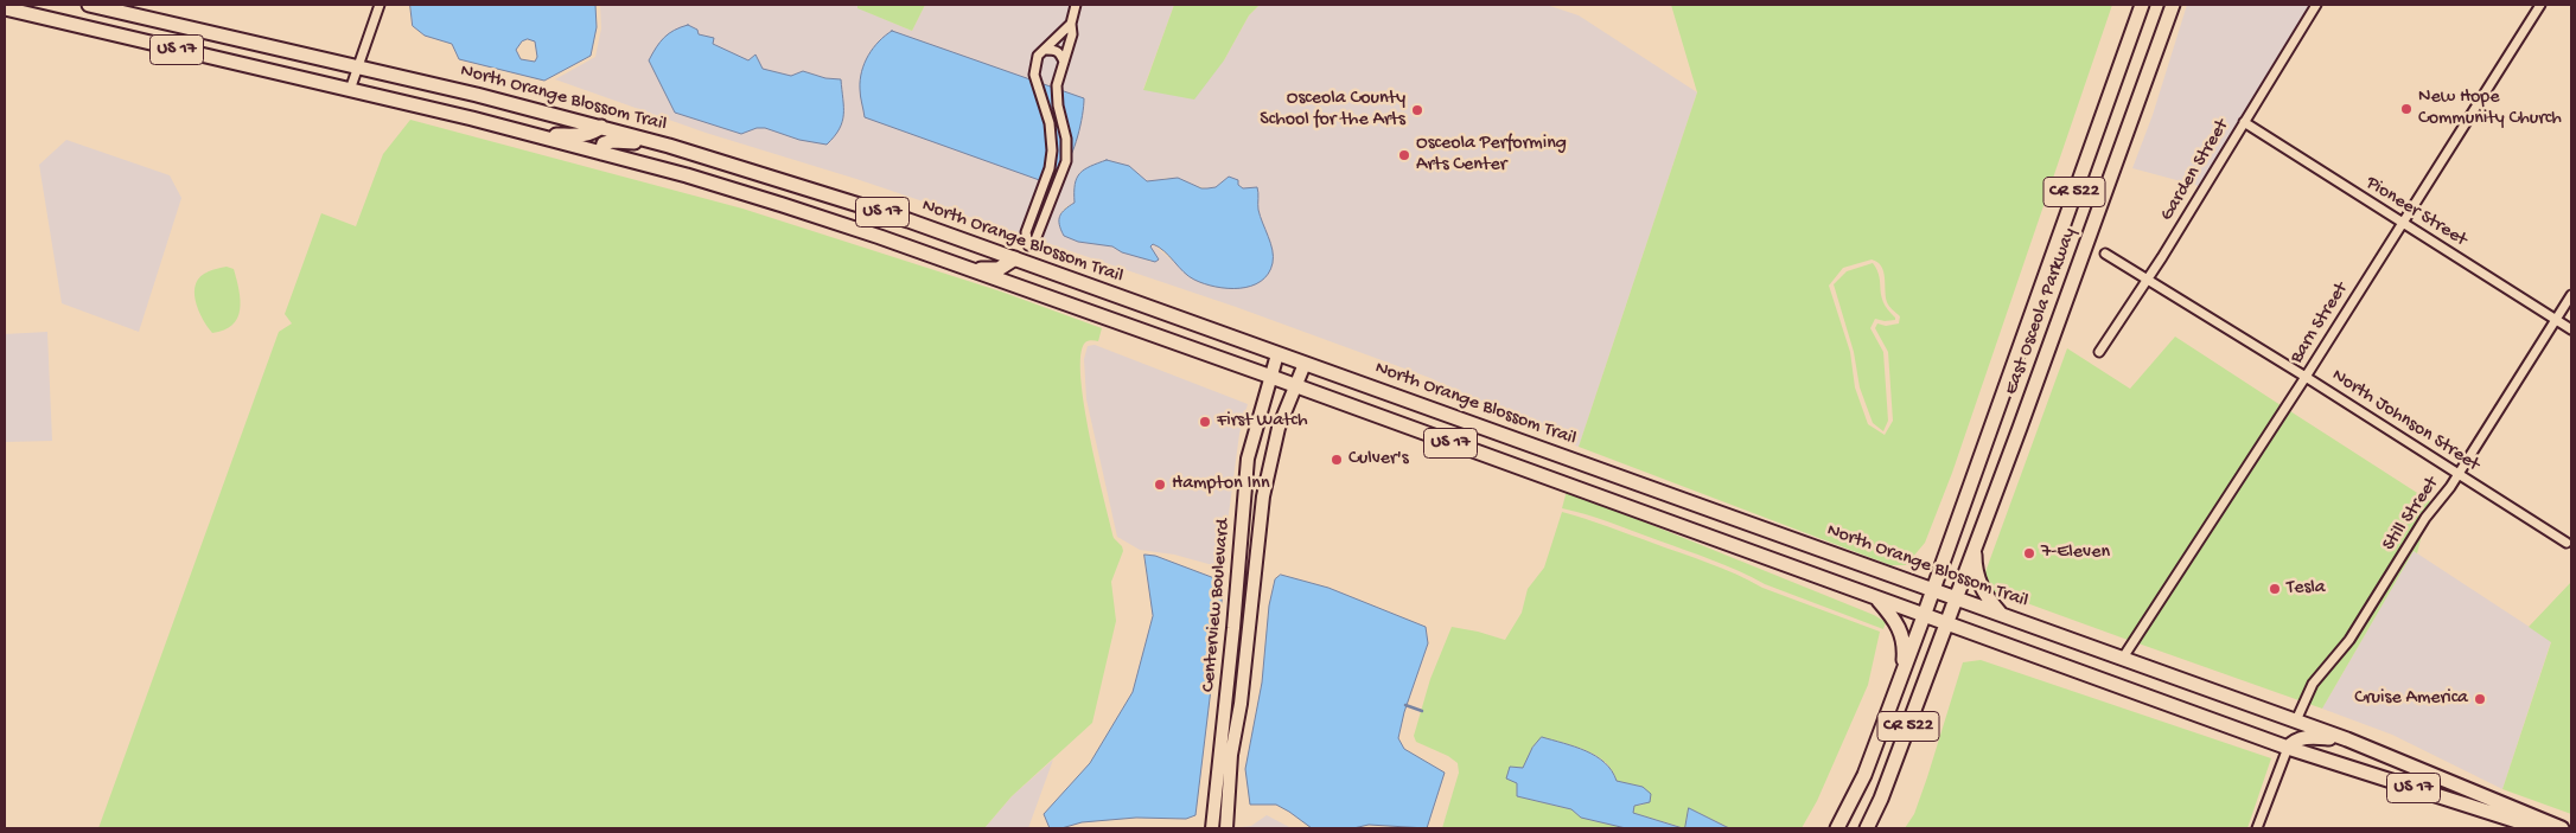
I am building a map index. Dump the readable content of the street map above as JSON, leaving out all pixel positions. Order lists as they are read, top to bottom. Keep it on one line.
{"streets":{"main road":["US 17","North Orange Blossom Trail","CR 522","East Osceola Parkway"],"street":["Garden Street","Pioneer Street","Barn Street","North Johnson Street","Still Street","Centerview Boulevard"]},"crossings":[["US 17","North Orange Blossom Trail"],["US 17","CR 522"],["US 17","Centerview Boulevard"],["North Orange Blossom Trail","CR 522"],["North Orange Blossom Trail","East Osceola Parkway"],["North Orange Blossom Trail","Barn Street"],["North Orange Blossom Trail","Still Street"],["North Orange Blossom Trail","Centerview Boulevard"],["Garden Street","Pioneer Street"],["Garden Street","North Johnson Street"],["CR 522","East Osceola Parkway"],["Pioneer Street","Barn Street"],["Pioneer Street","Still Street"],["Barn Street","North Johnson Street"],["North Johnson Street","Still Street"]],"places":["New Hope Community Church","Osceola County School for the Arts","Osceola Performing Arts Center","First Watch","Culver's","Hampton Inn","7-Eleven","Tesla","Cruise America"]}
